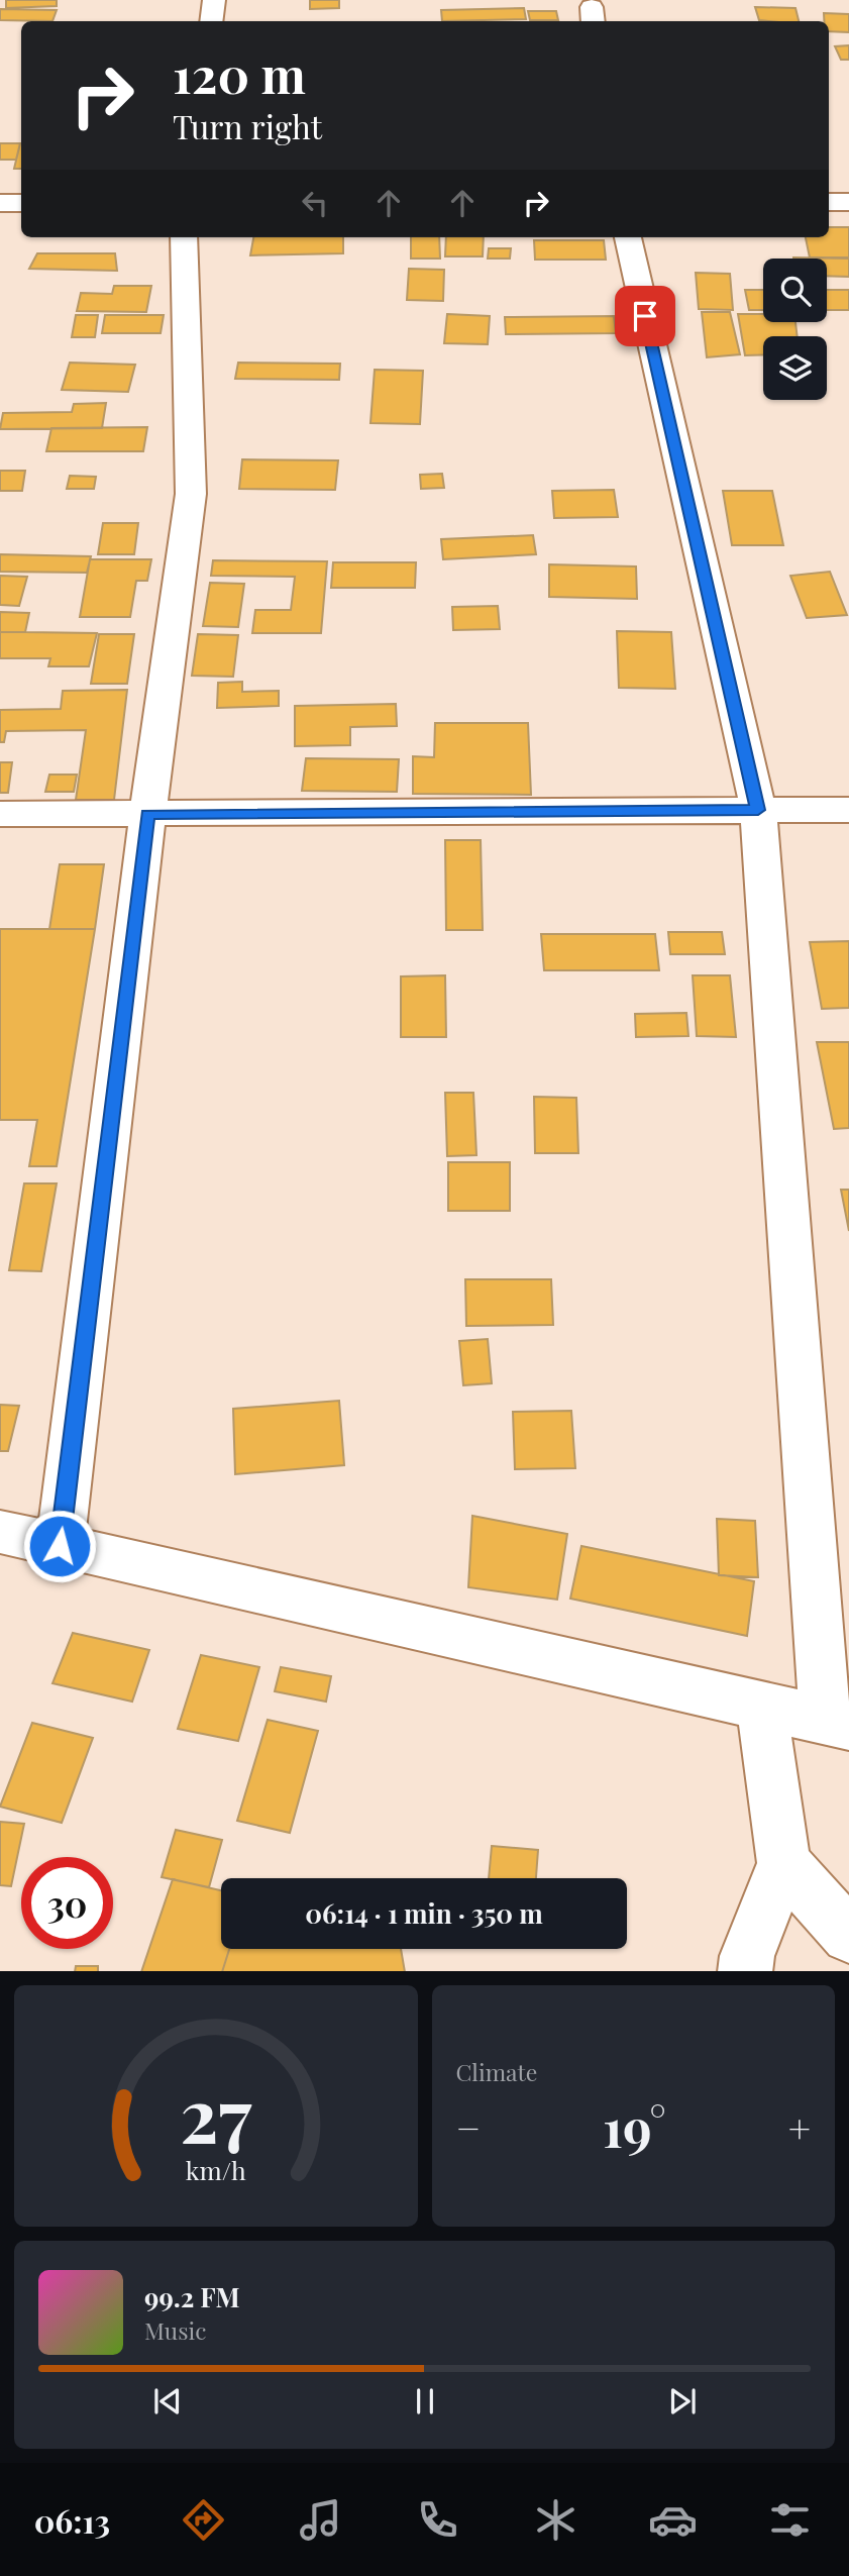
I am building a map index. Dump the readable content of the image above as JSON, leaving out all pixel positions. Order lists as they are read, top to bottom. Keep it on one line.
{"page":{"turn":["120 m","Turn right"],"limit":"30","trip":"06:14 · 1 min · 350 m","tile":"Climate","heat":["−","19°","+"],"song":["99.2 FM","Music"],"tabs":"06:13","gauge":["27","km/h"]}}
